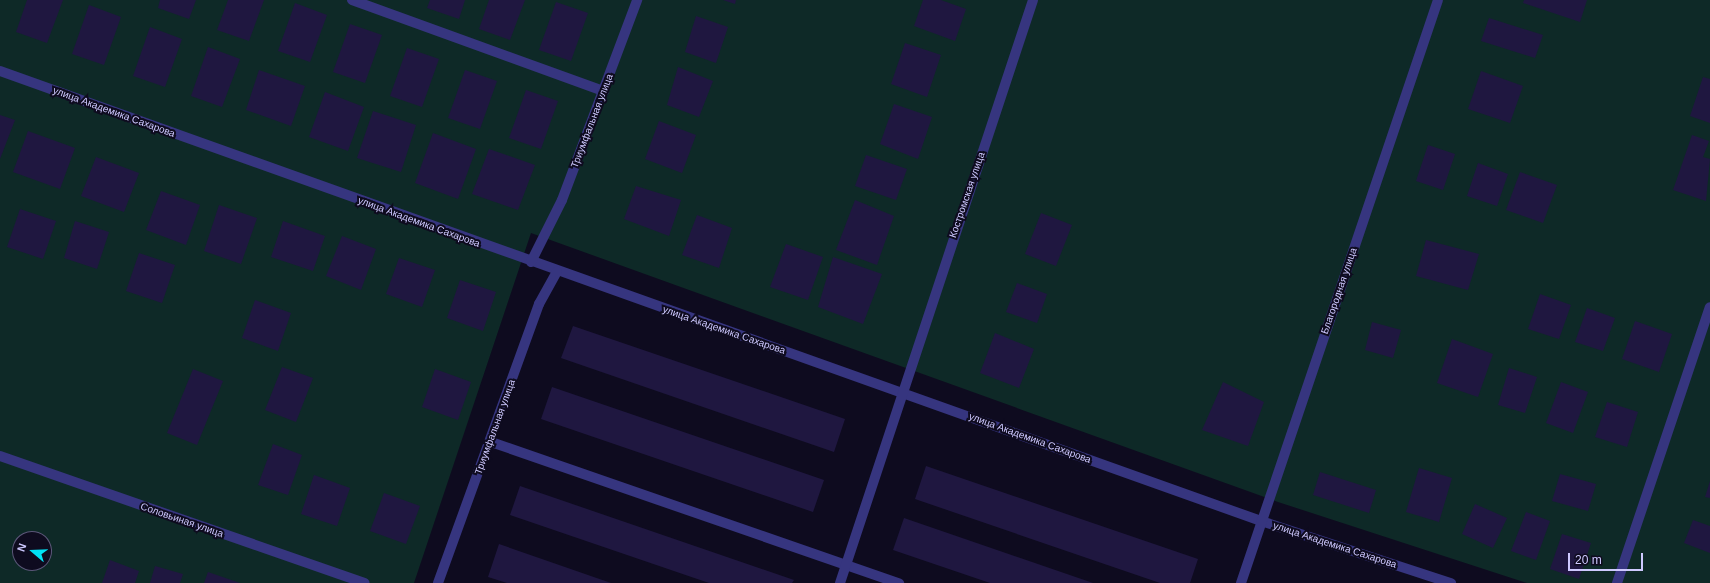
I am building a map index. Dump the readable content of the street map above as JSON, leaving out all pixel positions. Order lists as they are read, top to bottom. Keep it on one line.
{"streets":{"street":["улица Академика Сахарова","Триумфальная улица","Костромская улица","Благородная улица","Соловьиная улица"]},"crossings":[["улица Академика Сахарова","Триумфальная улица"],["улица Академика Сахарова","Костромская улица"],["улица Академика Сахарова","Благородная улица"]],"scale_bar":"20 m","north":"left"}
